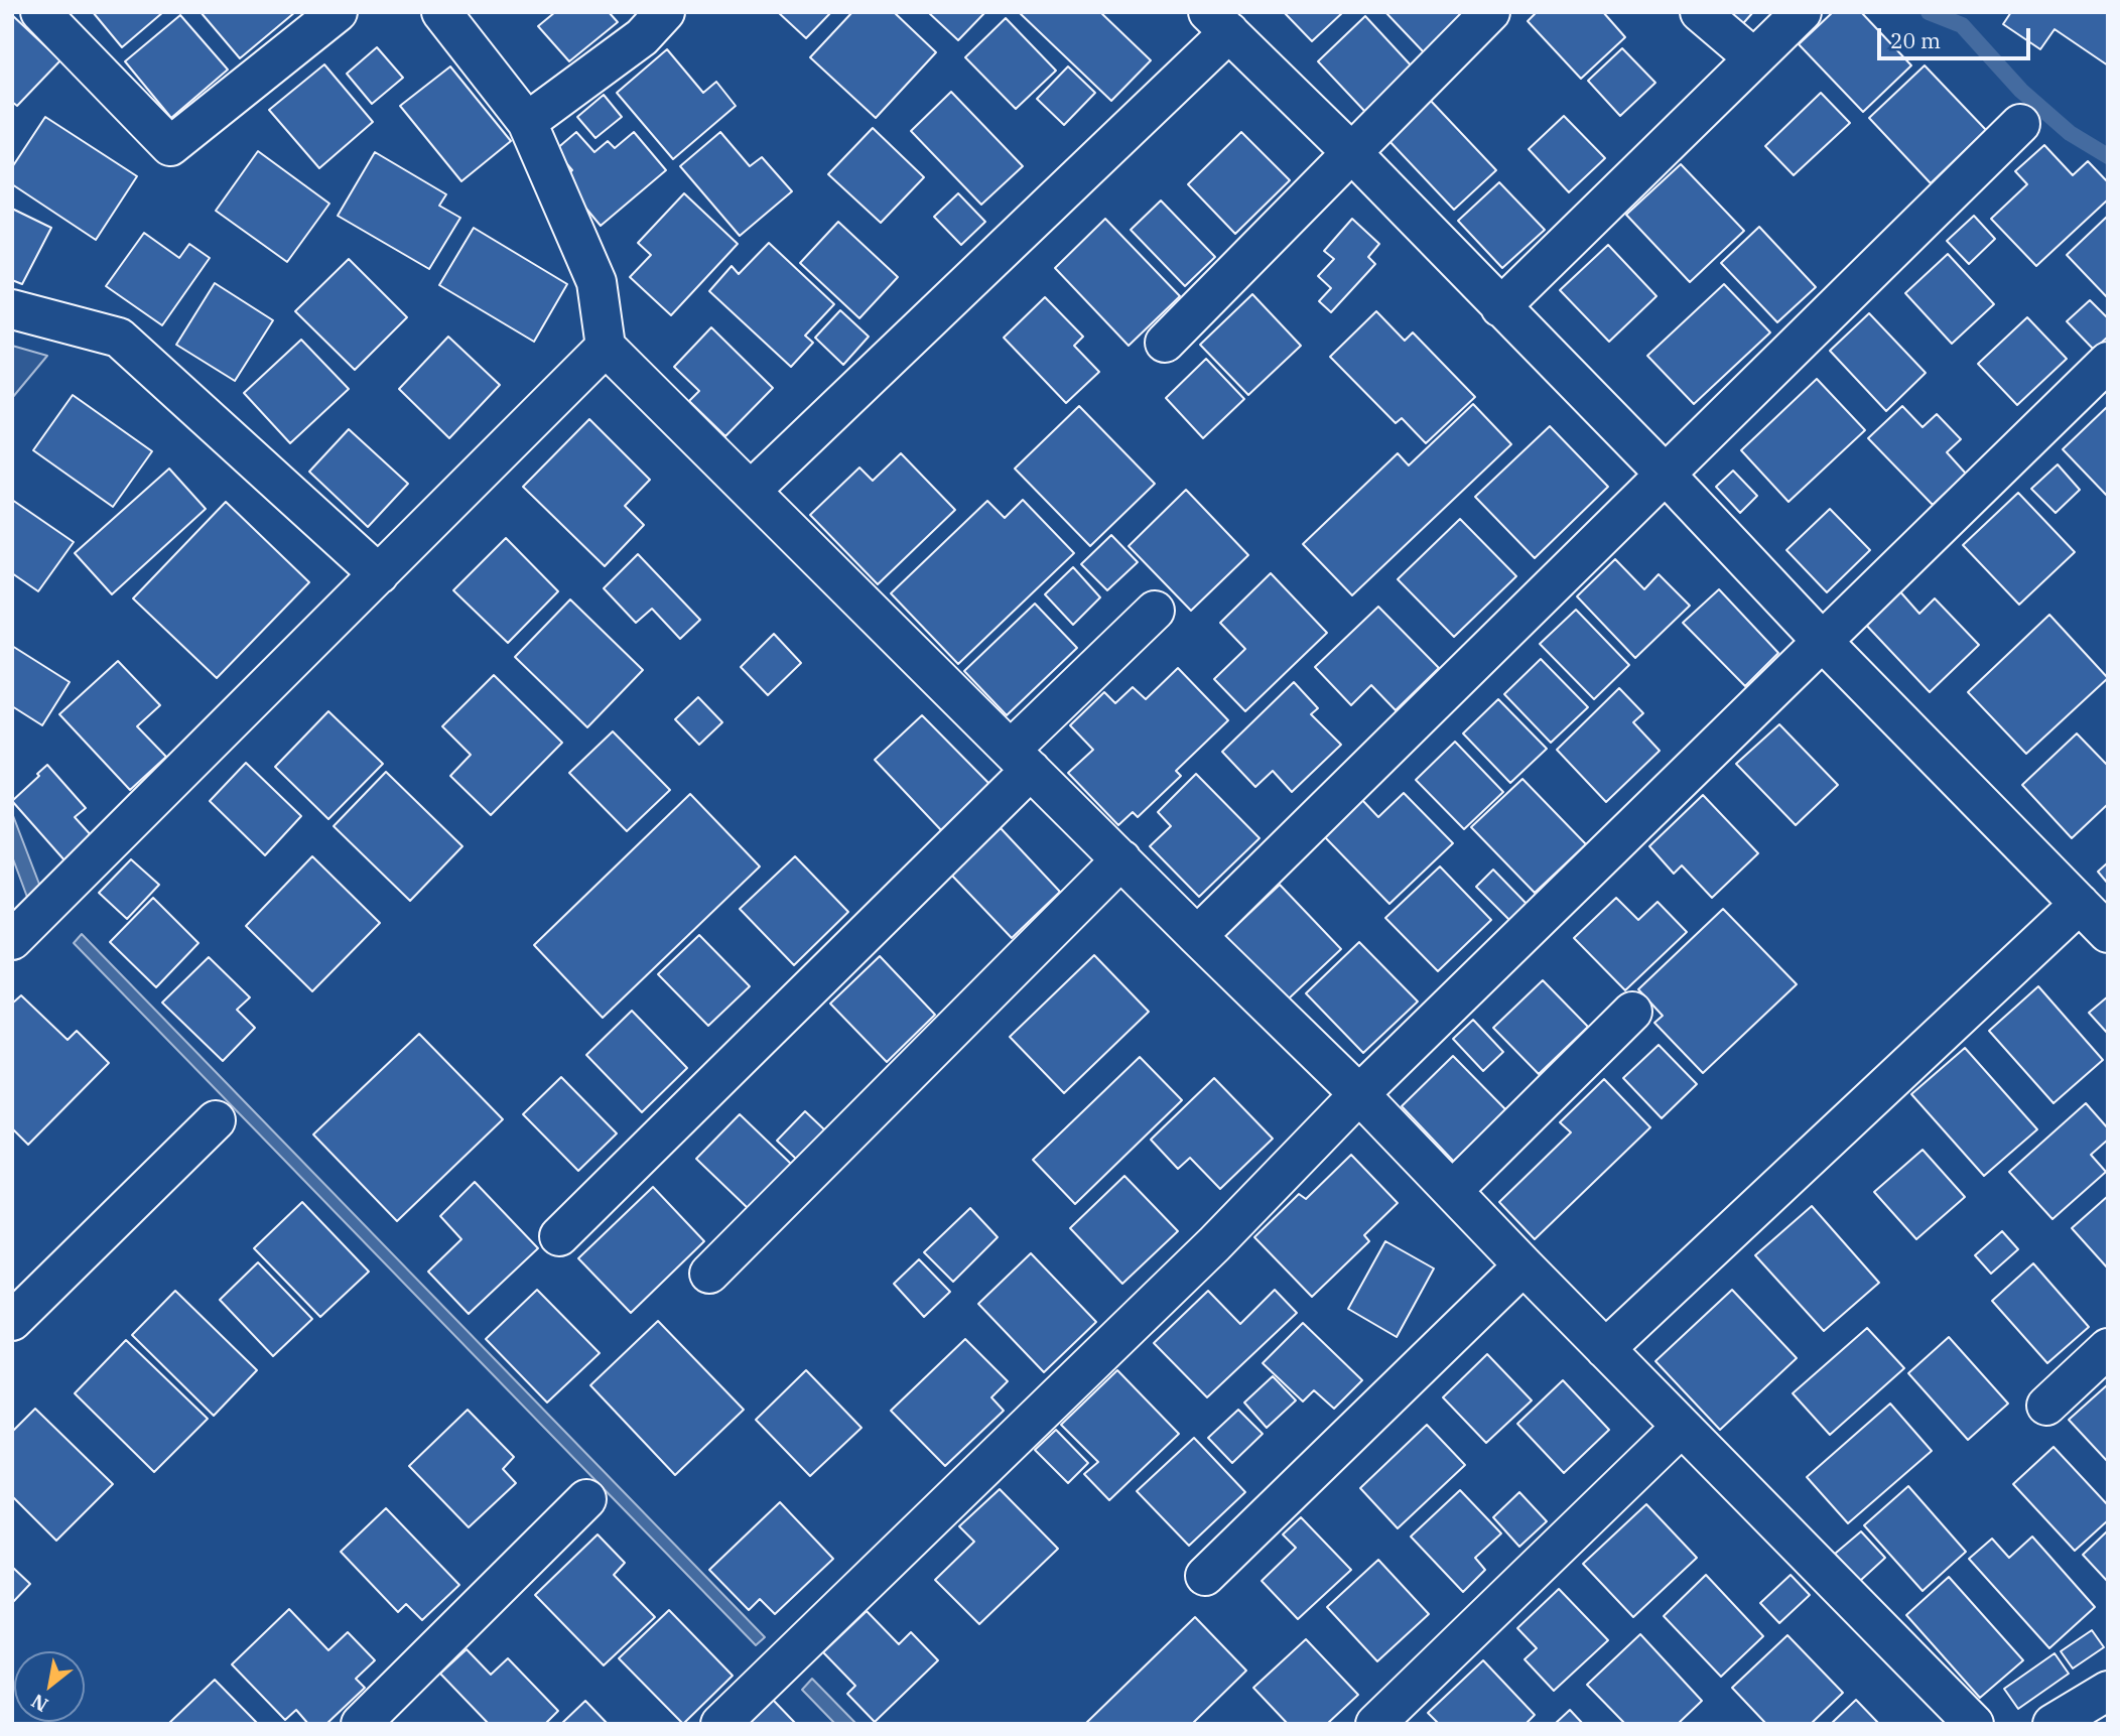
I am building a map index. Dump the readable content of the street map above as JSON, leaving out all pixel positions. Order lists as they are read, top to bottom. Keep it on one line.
{"scale_bar":"20 m","north":"bottom left"}
